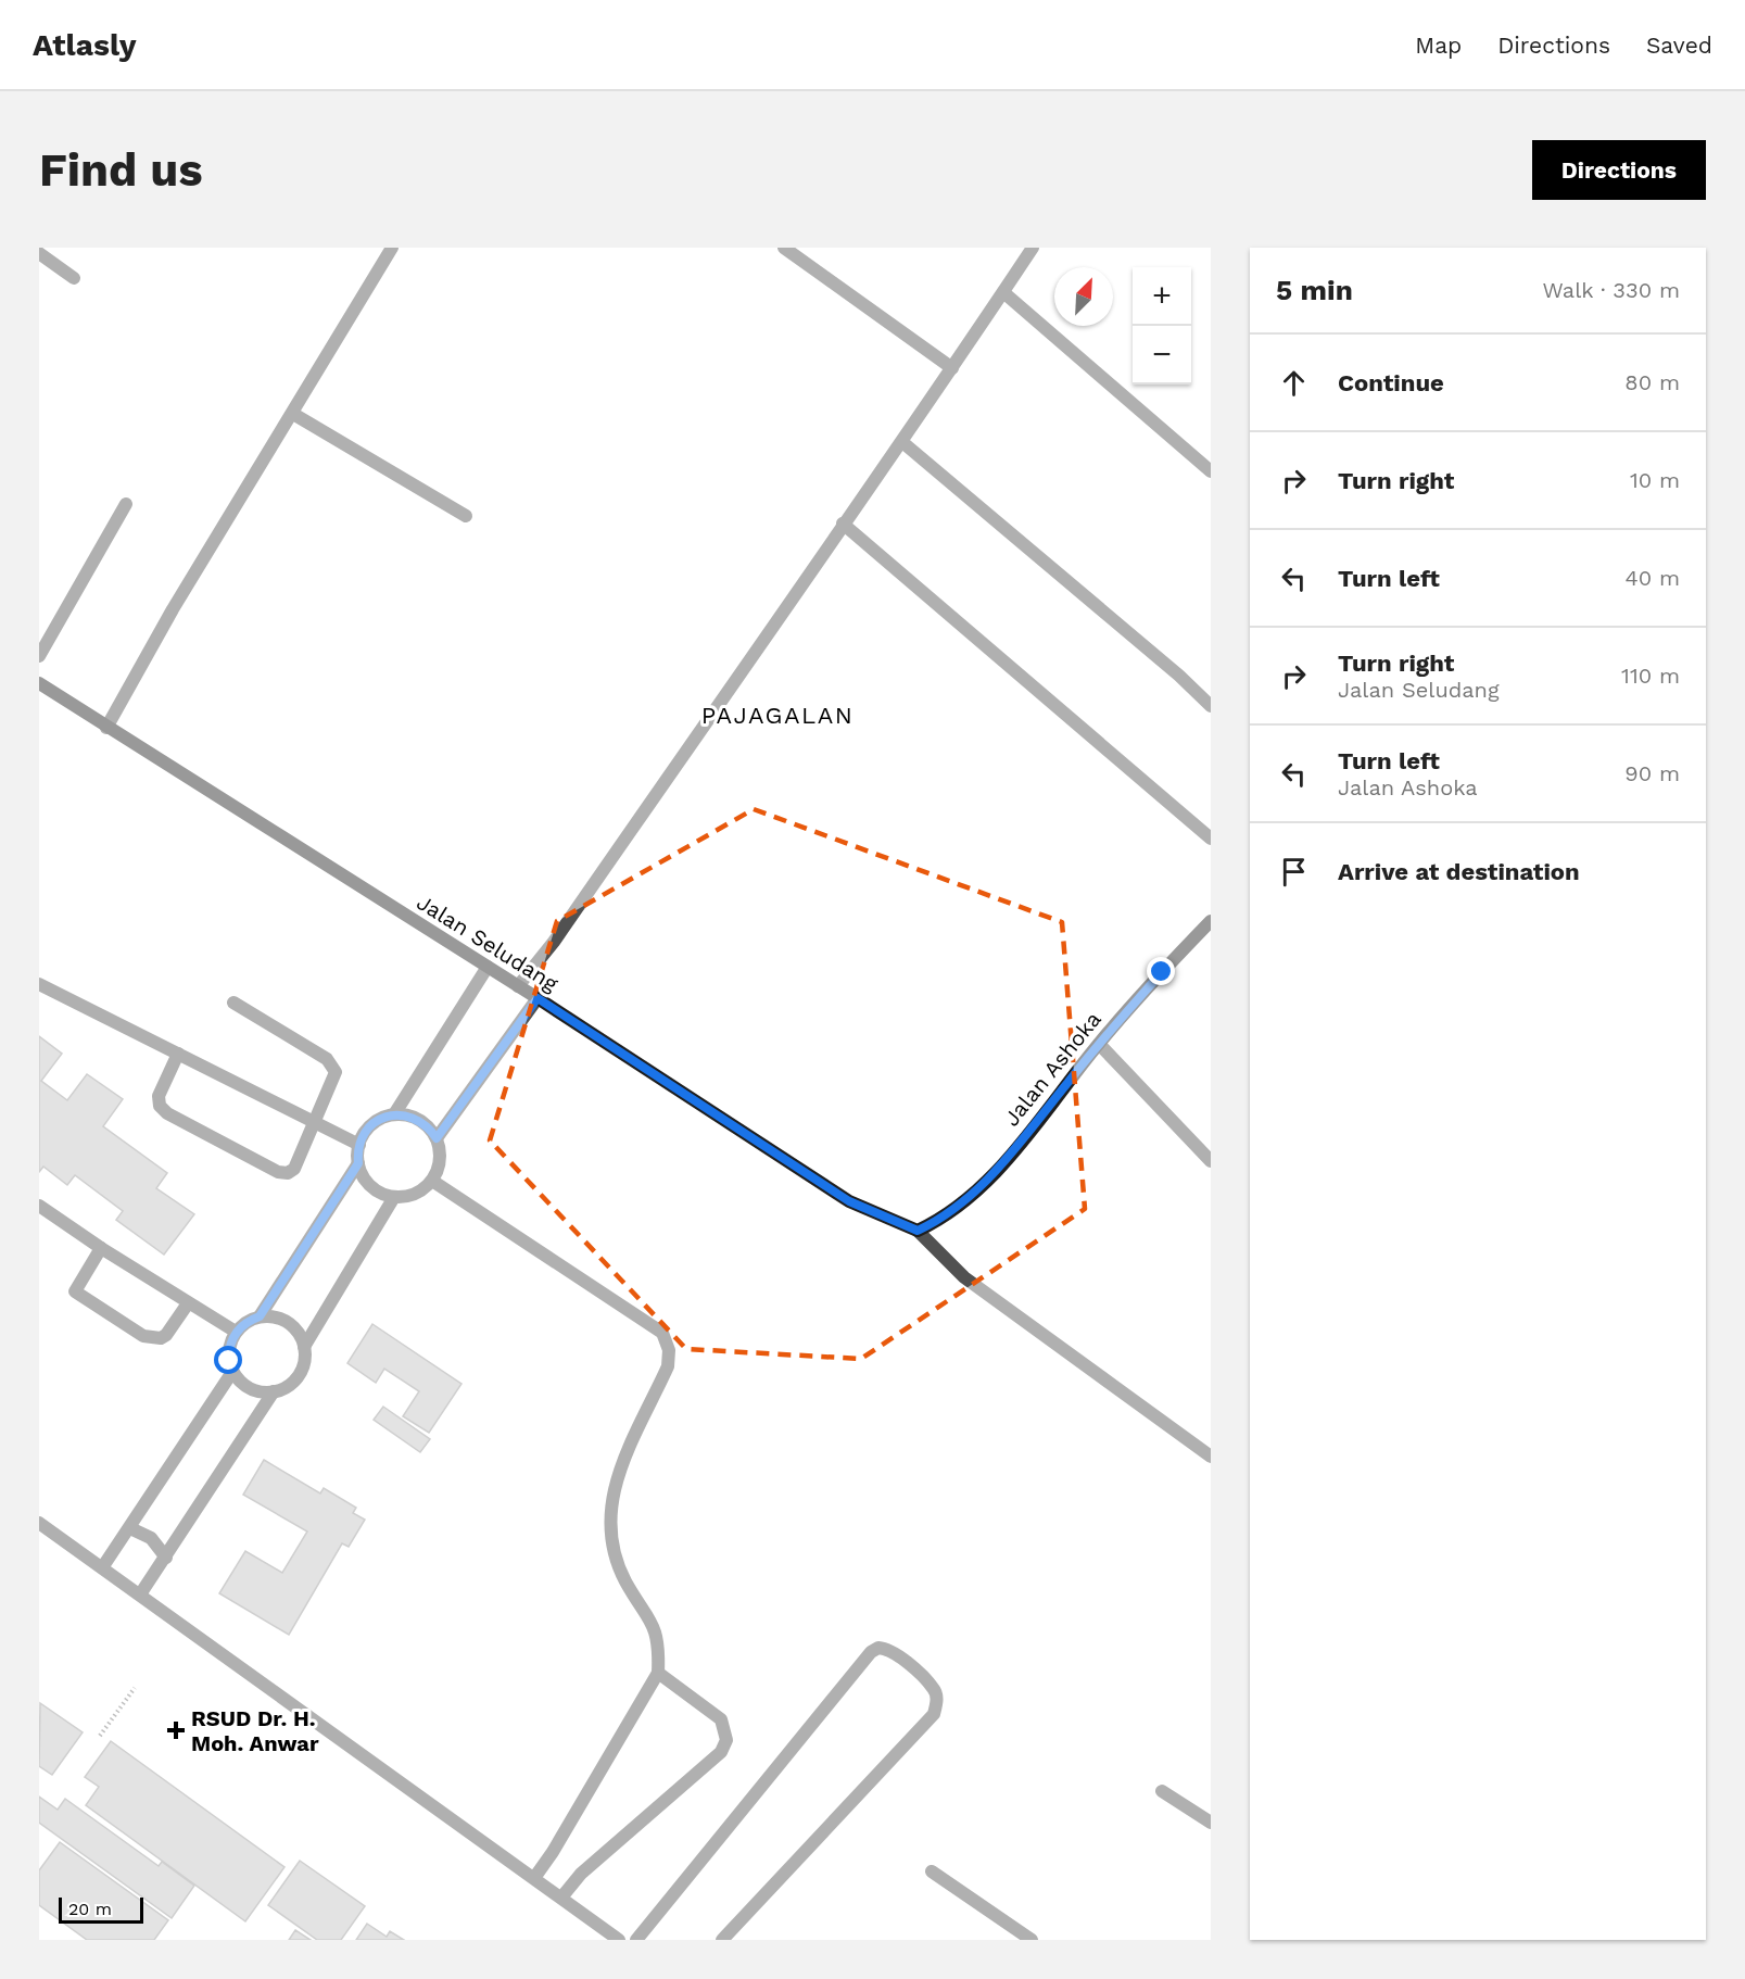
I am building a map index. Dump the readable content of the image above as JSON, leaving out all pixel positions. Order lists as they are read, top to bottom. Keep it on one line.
{"streets":{"main road":["Jalan Seludang","Jalan Ashoka"]},"crossings":[["Jalan Seludang","Jalan Ashoka"]],"districts":["PAJAGALAN"],"places":{"health":["RSUD Dr. H. Moh. Anwar"]},"scale_bar":"20 m","north":"top right","page":{"header":"Atlasly","nav":["Map","Directions","Saved"],"buttons":"Directions","title":"Find us","heading":["5 min","Walk · 330 m"],"map_buttons":["+","−"],"list":[["Continue","80 m"],["Turn right","10 m"],["Turn left","40 m"],["Turn right","Jalan Seludang","110 m"],["Turn left","Jalan Ashoka","90 m"],"Arrive at destination"],"scale":"20 m"}}
